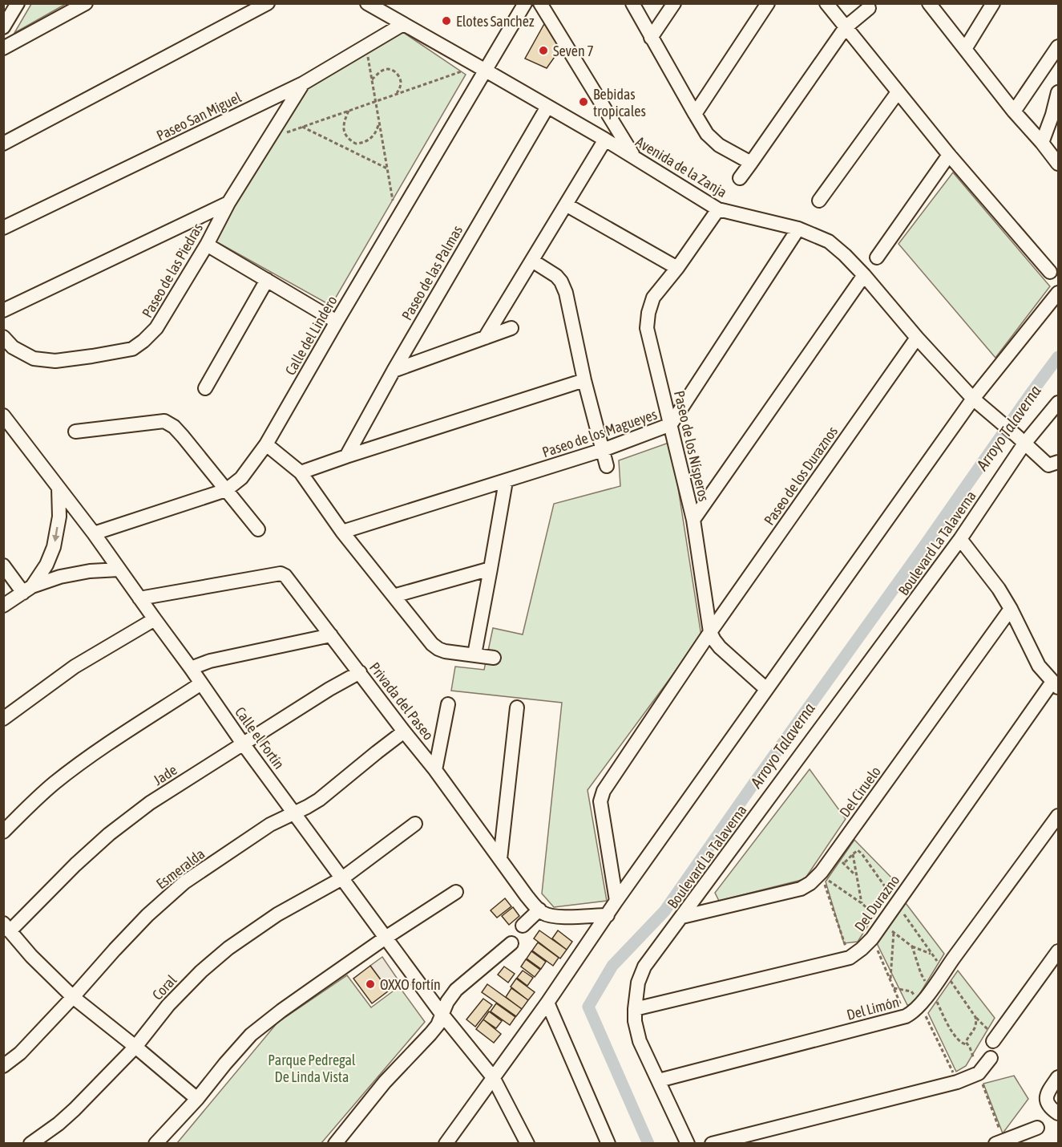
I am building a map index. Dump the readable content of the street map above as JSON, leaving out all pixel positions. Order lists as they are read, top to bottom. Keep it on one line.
{"streets":{"street":["Paseo San Miguel","Avenida de la Zanja","Paseo de las Piedras","Paseo de las Palmas","Calle del Lindero","Paseo de los Magueyes","Paseo de los Nísperos","Paseo de los Duraznos","Boulevard La Talaverna","Privada del Paseo","Calle el Fortín","Jade","Del Ciruelo","Esmeralda","Del Durazno","Coral","Del Limón"]},"crossings":[["Paseo San Miguel","Avenida de la Zanja"],["Paseo San Miguel","Paseo de las Piedras"],["Avenida de la Zanja","Paseo de las Palmas"],["Avenida de la Zanja","Calle del Lindero"],["Avenida de la Zanja","Paseo de los Magueyes"],["Avenida de la Zanja","Paseo de los Nísperos"],["Avenida de la Zanja","Paseo de los Duraznos"],["Avenida de la Zanja","Boulevard La Talaverna"],["Calle del Lindero","Calle el Fortín"],["Paseo de los Magueyes","Paseo de los Nísperos"],["Paseo de los Nísperos","Paseo de los Duraznos"],["Boulevard La Talaverna","Del Ciruelo"],["Boulevard La Talaverna","Del Durazno"],["Boulevard La Talaverna","Del Limón"],["Privada del Paseo","Calle el Fortín"],["Privada del Paseo","Jade"],["Privada del Paseo","Esmeralda"],["Calle el Fortín","Jade"],["Calle el Fortín","Esmeralda"],["Calle el Fortín","Coral"]],"water":["Arroyo Talaverna"],"parks":["Parque Pedregal De Linda Vista"],"places":["Elotes Sanchez","Seven 7","Bebidas tropicales","OXXO fortín"]}
